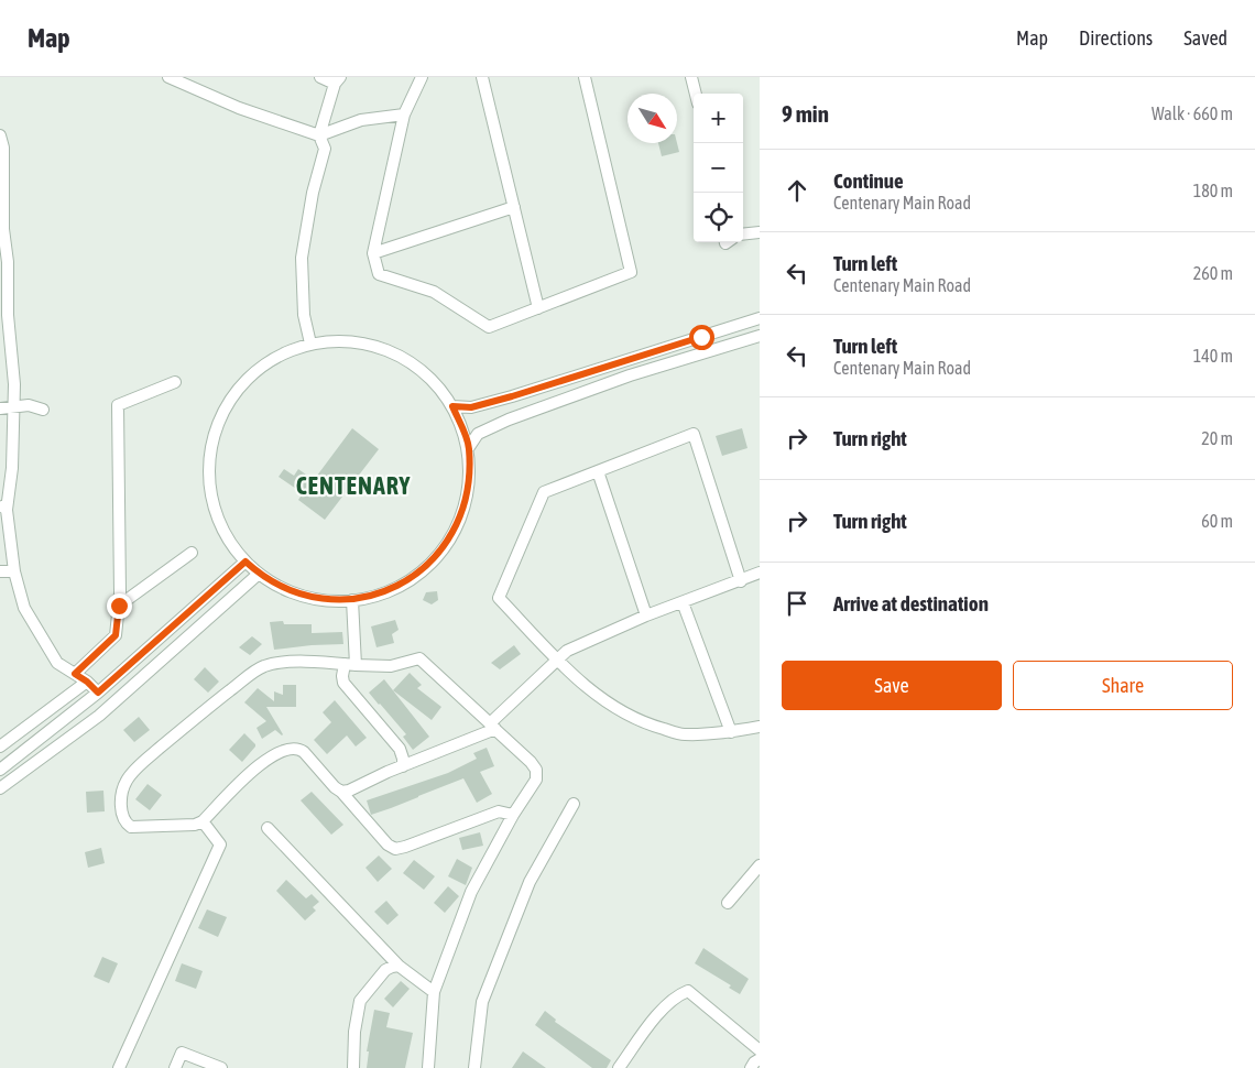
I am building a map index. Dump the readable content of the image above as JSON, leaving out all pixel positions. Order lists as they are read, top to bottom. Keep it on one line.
{"districts":["CENTENARY"],"north":"bottom right","page":{"header":"Map","nav":["Map","Directions","Saved"],"heading":["9 min","Walk · 660 m"],"map_buttons":["+","−"],"list":[["Continue","Centenary Main Road","180 m"],["Turn left","Centenary Main Road","260 m"],["Turn left","Centenary Main Road","140 m"],["Turn right","20 m"],["Turn right","60 m"],"Arrive at destination"],"buttons":["Save","Share"]}}
